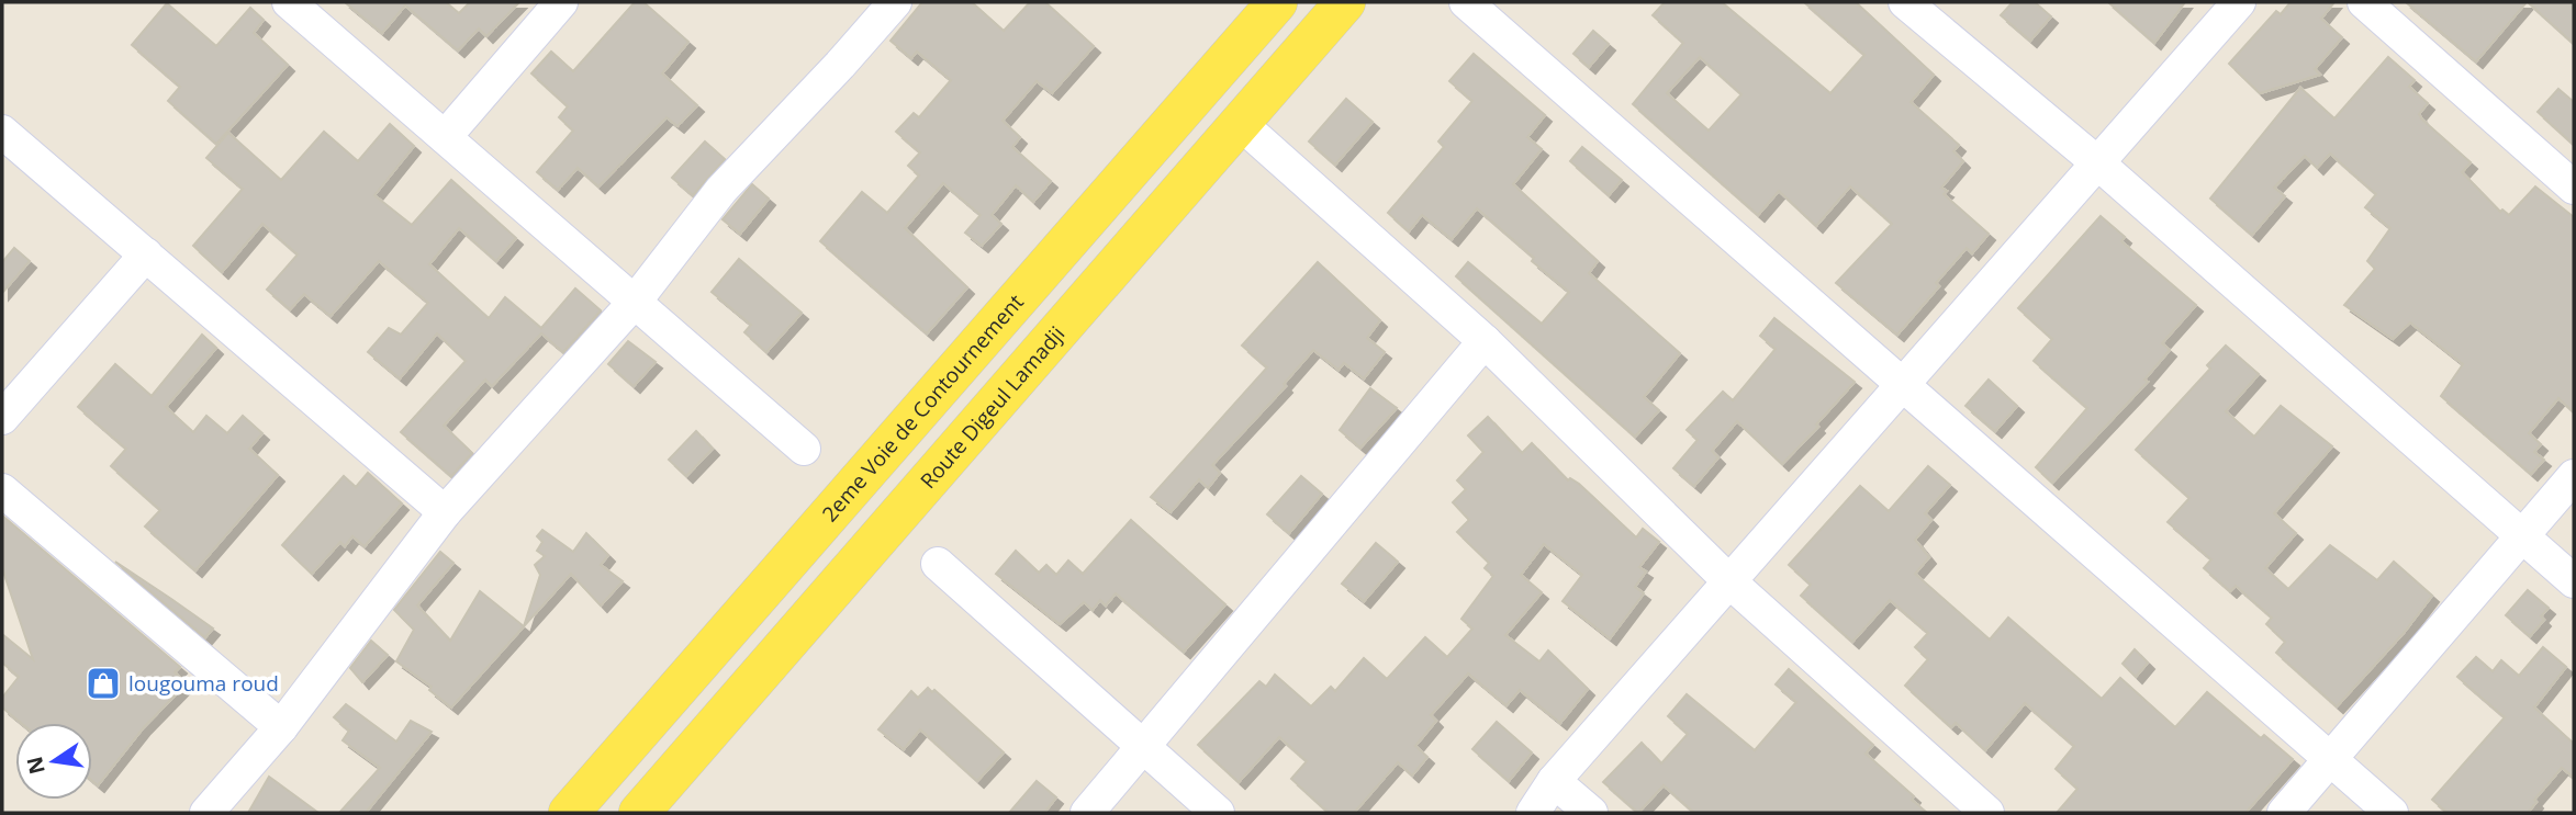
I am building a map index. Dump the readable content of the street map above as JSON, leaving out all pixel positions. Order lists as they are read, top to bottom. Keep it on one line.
{"streets":{"main road":["2eme Voie de Contournement","Route Digeul Lamadji"]},"places":{"shop":["lougouma roud"]},"north":"left"}
